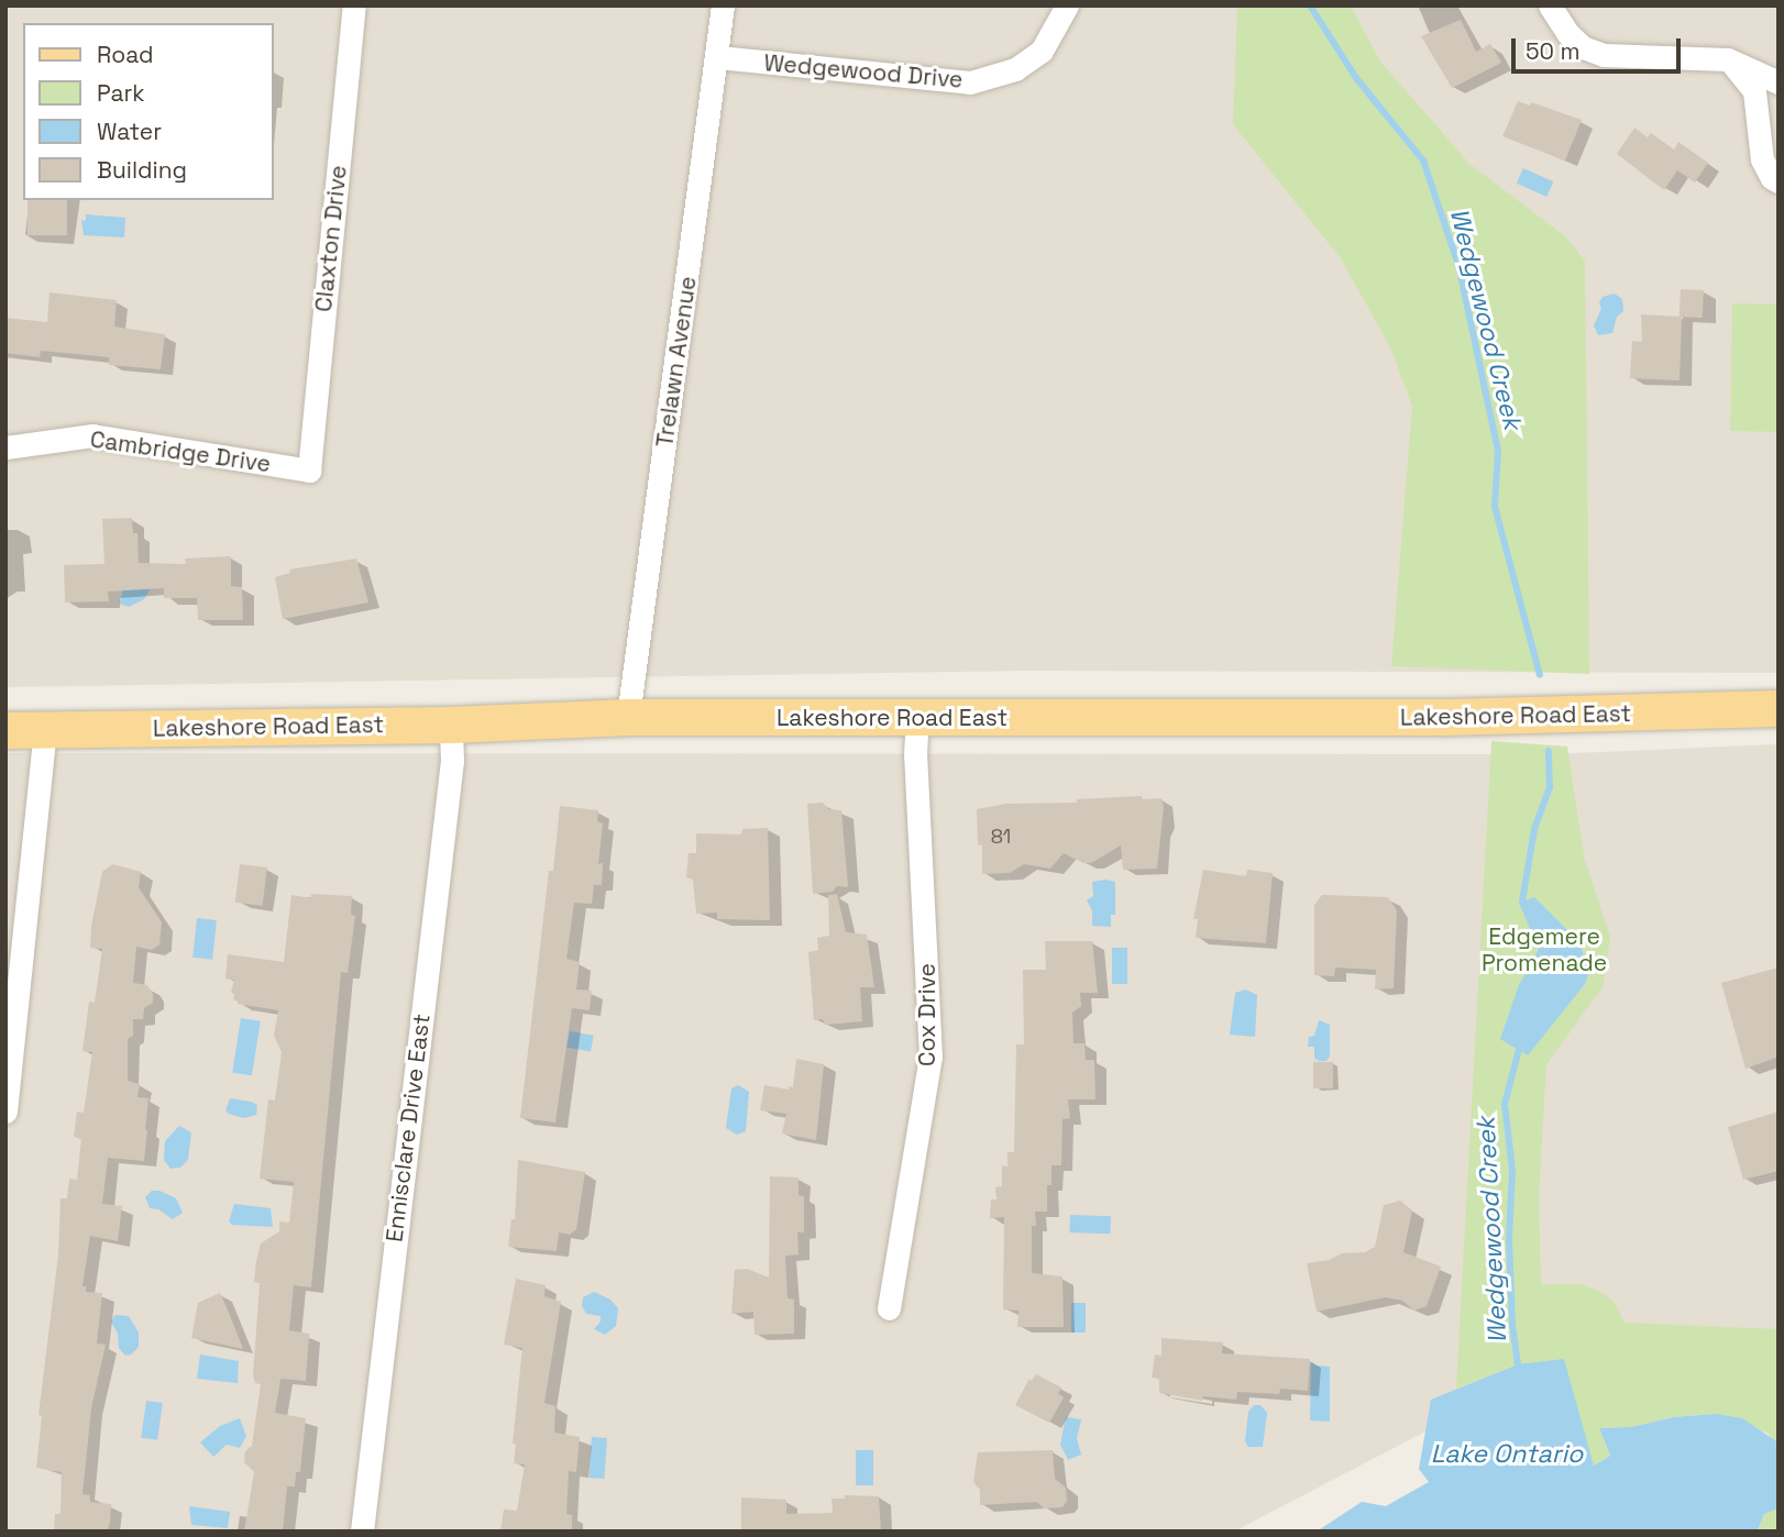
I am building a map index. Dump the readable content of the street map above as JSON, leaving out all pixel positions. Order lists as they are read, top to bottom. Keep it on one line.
{"streets":{"main road":["Lakeshore Road East"],"street":["Wedgewood Drive","Claxton Drive","Trelawn Avenue","Cambridge Drive","Cox Drive","Ennisclare Drive East"]},"crossings":[["Wedgewood Drive","Trelawn Avenue"],["Claxton Drive","Cambridge Drive"],["Trelawn Avenue","Lakeshore Road East"],["Lakeshore Road East","Cox Drive"],["Lakeshore Road East","Ennisclare Drive East"]],"water":["Wedgewood Creek","Lake Ontario"],"parks":["Edgemere Promenade"],"house_numbers":["81"],"legend":["Road","Park","Water","Building"],"scale_bar":"50 m"}
